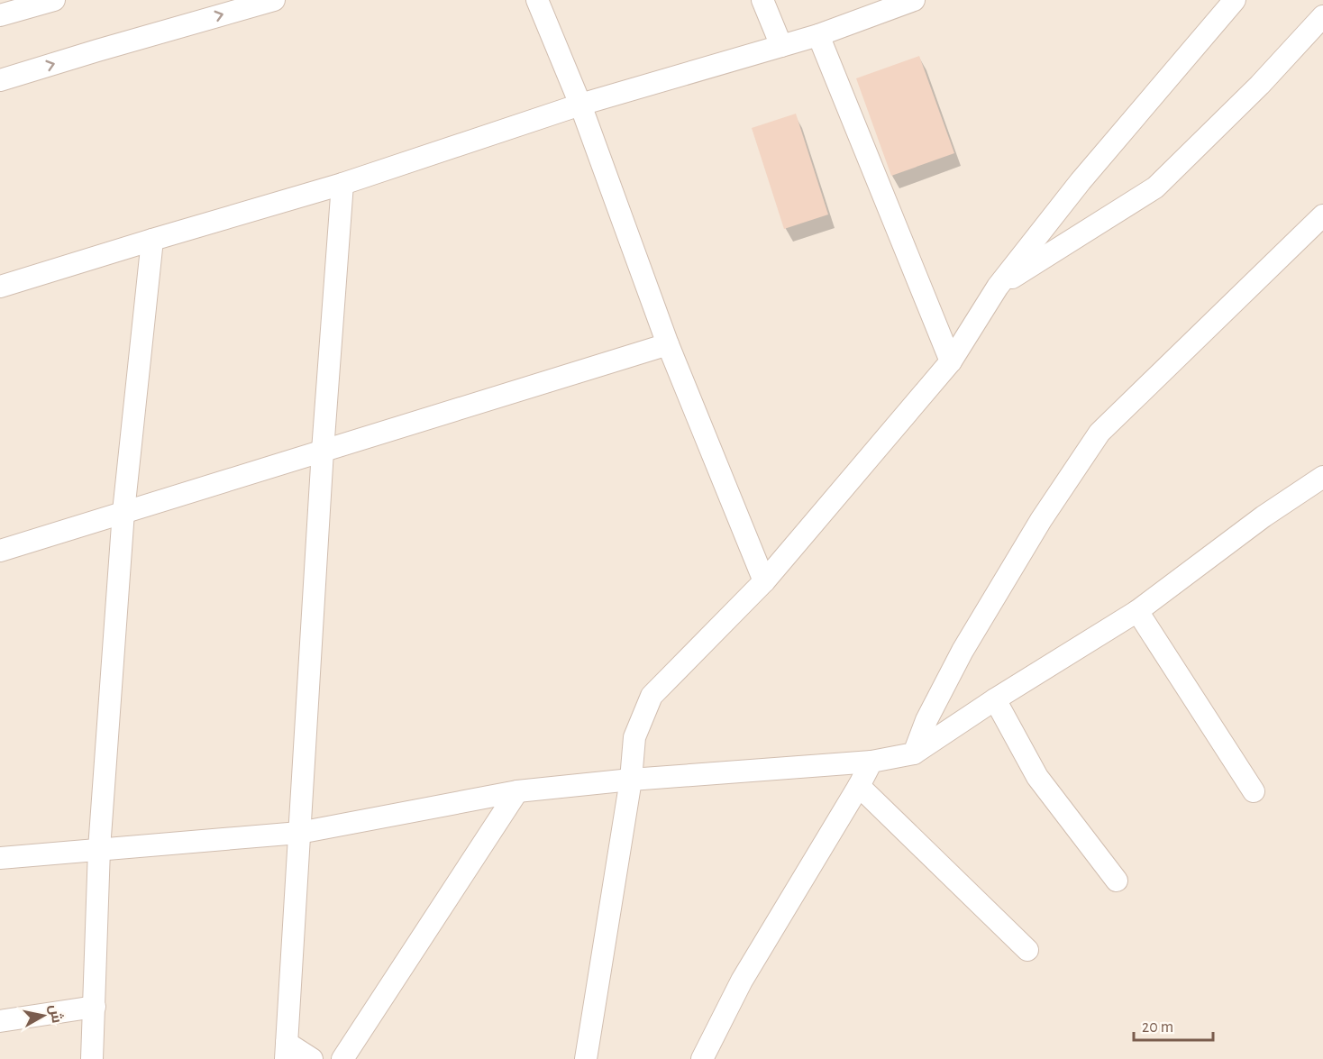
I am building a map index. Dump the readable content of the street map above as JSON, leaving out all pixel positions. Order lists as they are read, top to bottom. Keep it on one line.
{"scale_bar":"20 m","north":"right"}
